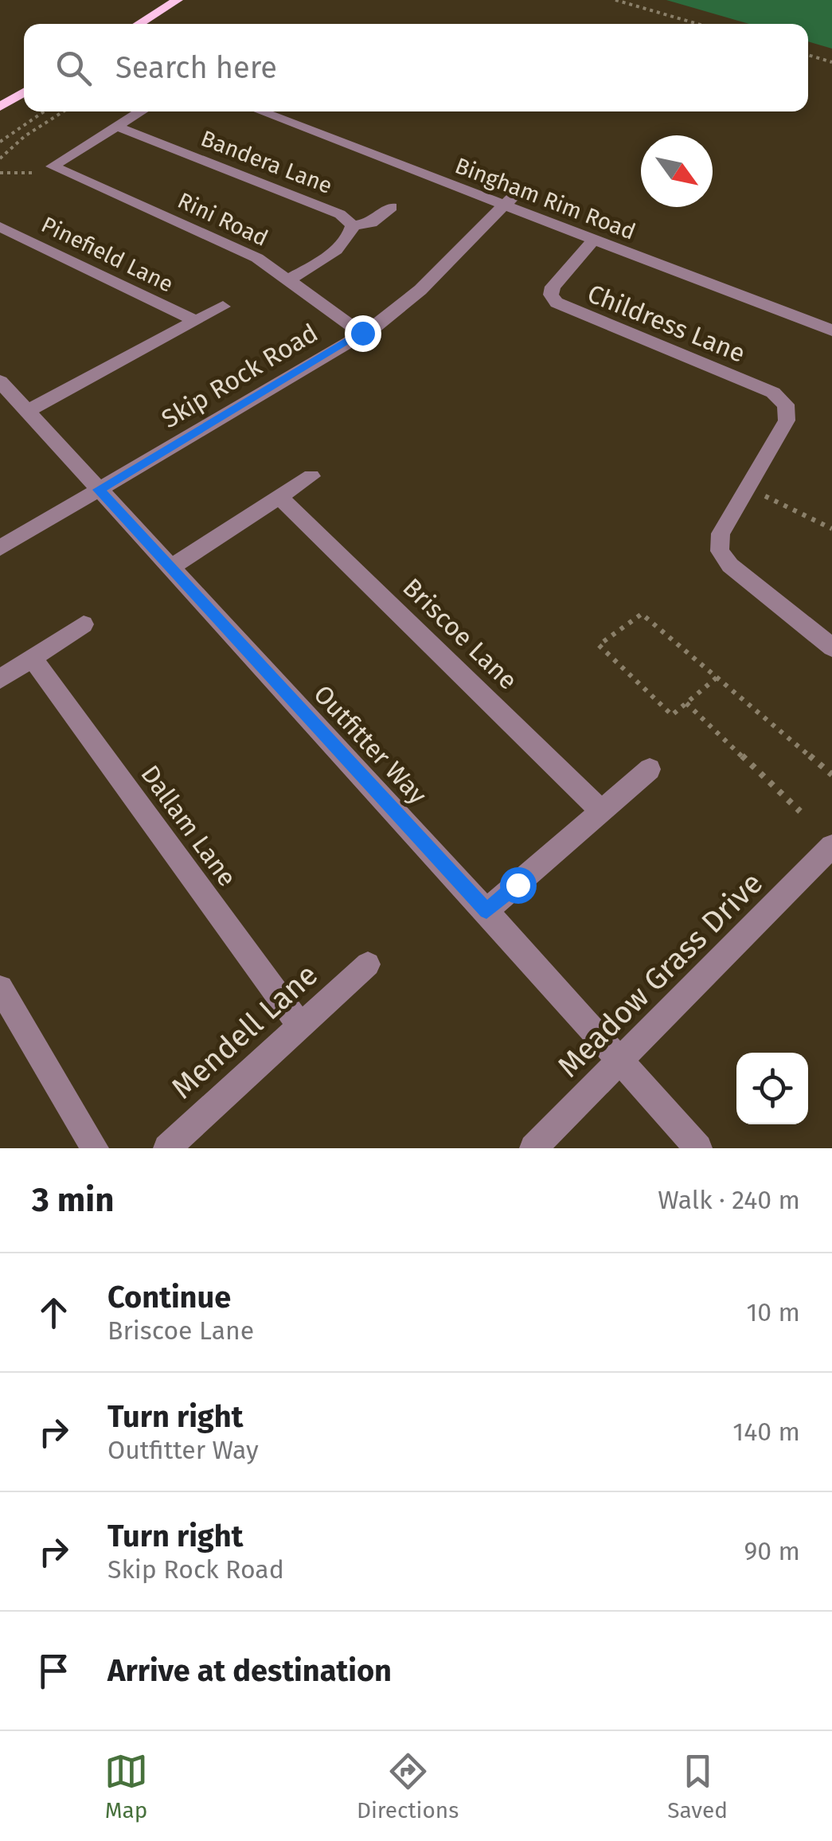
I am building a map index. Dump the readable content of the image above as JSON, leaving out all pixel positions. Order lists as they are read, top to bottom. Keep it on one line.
{"streets":{"street":["Bandera Lane","Bingham Rim Road","Rini Road","Pinefield Lane","Childress Lane","Skip Rock Road","Briscoe Lane","Outfitter Way","Dallam Lane","Meadow Grass Drive","Mendell Lane"]},"crossings":[["Bandera Lane","Rini Road"],["Bingham Rim Road","Childress Lane"],["Bingham Rim Road","Skip Rock Road"],["Rini Road","Skip Rock Road"],["Pinefield Lane","Outfitter Way"],["Skip Rock Road","Outfitter Way"],["Outfitter Way","Meadow Grass Drive"],["Dallam Lane","Mendell Lane"]],"north":"bottom right","page":{"search":"Search here","heading":["3 min","Walk · 240 m"],"list":[["Continue","Briscoe Lane","10 m"],["Turn right","Outfitter Way","140 m"],["Turn right","Skip Rock Road","90 m"],"Arrive at destination"],"nav":["Map","Directions","Saved"]}}
